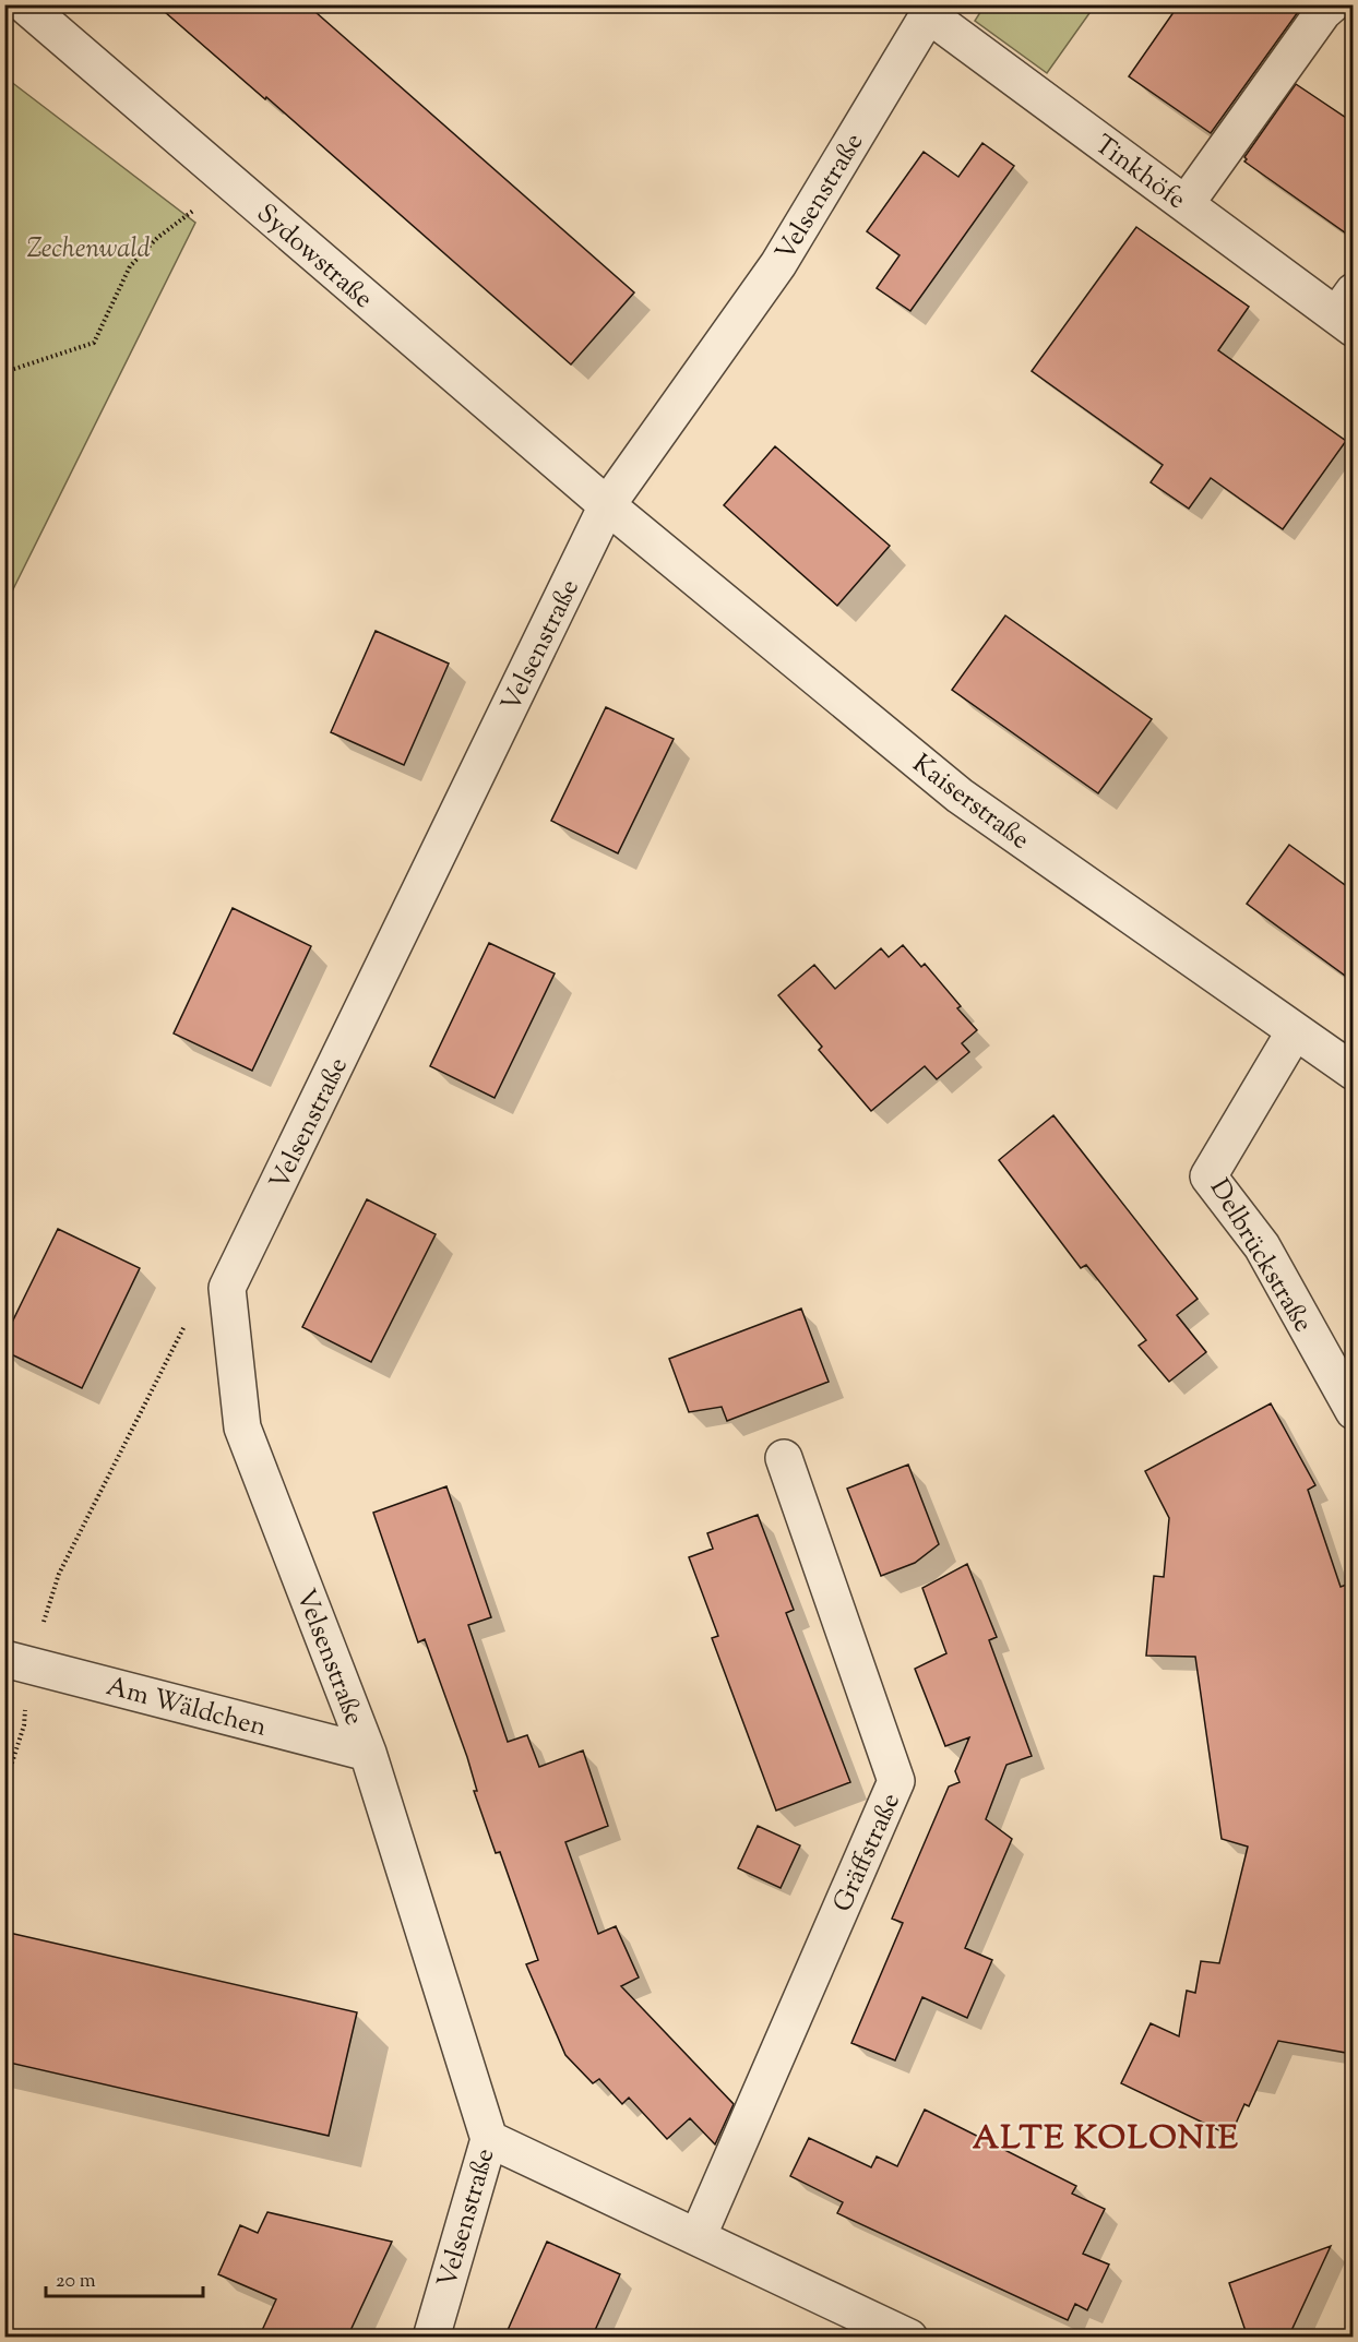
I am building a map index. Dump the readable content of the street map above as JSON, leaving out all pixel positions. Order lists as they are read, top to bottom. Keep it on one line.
{"streets":{"street":["Tinkhöfe","Velsenstraße","Sydowstraße","Kaiserstraße","Delbrückstraße","Am Wäldchen","Gräffstraße"]},"crossings":[["Tinkhöfe","Velsenstraße"],["Velsenstraße","Sydowstraße"],["Velsenstraße","Kaiserstraße"],["Velsenstraße","Am Wäldchen"],["Sydowstraße","Kaiserstraße"],["Kaiserstraße","Delbrückstraße"]],"districts":["ALTE KOLONIE"],"parks":["Zechenwald"],"scale_bar":"20 m"}
